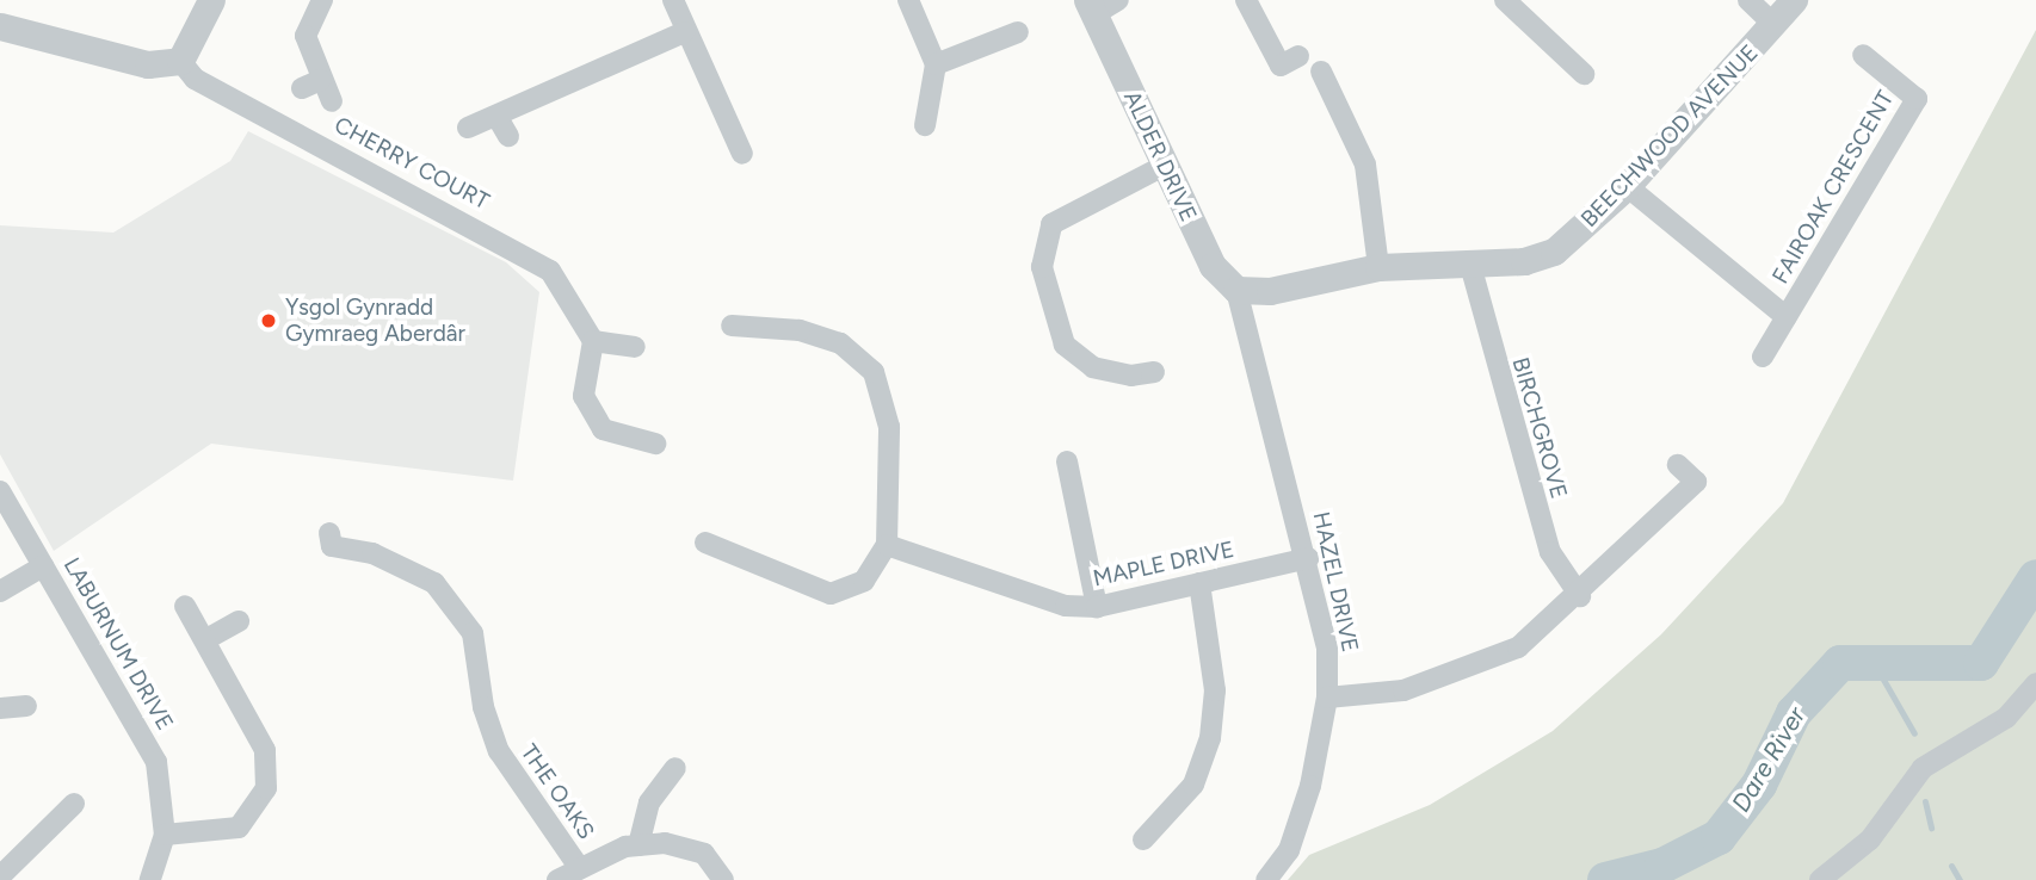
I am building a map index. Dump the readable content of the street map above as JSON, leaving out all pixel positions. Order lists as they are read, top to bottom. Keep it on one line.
{"streets":{"street":["BEECHWOOD AVENUE","ALDER DRIVE","CHERRY COURT","FAIROAK CRESCENT","BIRCHGROVE","MAPLE DRIVE","HAZEL DRIVE","LABURNUM DRIVE","THE OAKS"]},"crossings":[["BEECHWOOD AVENUE","ALDER DRIVE"],["BEECHWOOD AVENUE","FAIROAK CRESCENT"],["BEECHWOOD AVENUE","BIRCHGROVE"],["BEECHWOOD AVENUE","HAZEL DRIVE"],["ALDER DRIVE","HAZEL DRIVE"],["MAPLE DRIVE","HAZEL DRIVE"]],"water":["Dare River"],"places":["Ysgol Gynradd Gymraeg Aberdâr"]}
